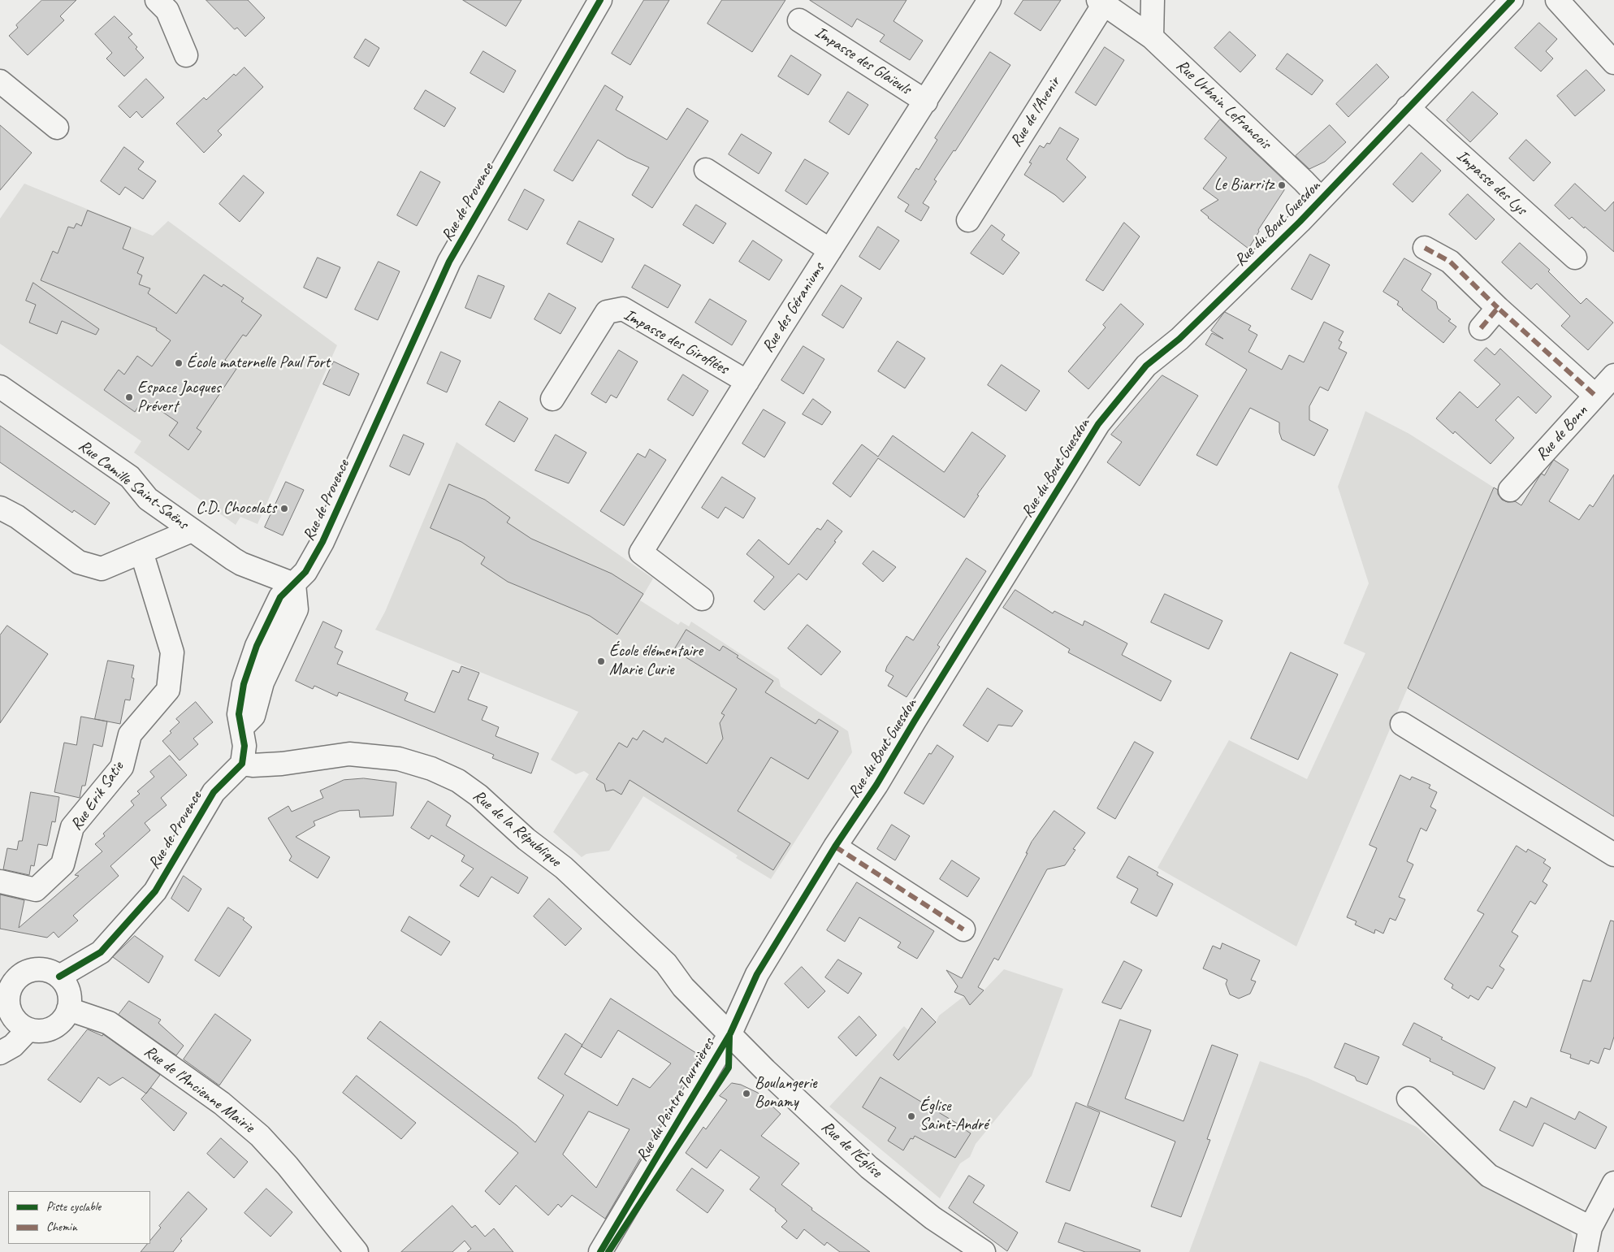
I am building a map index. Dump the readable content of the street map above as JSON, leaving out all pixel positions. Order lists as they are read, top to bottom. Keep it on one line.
{"streets":{"street":["Impasse des Glaïeuls","Rue Urbain Lefrancois","Rue de l'Avenir","Impasse des Lys","Rue de Provence","Rue du Bout Guesdon","Rue des Géraniums","Impasse des Giroflées","Rue de Bonn","Rue Camille Saint-Saëns","Rue Erik Satie","Rue de la République","Rue de l'Ancienne Mairie","Rue du Peintre Tournières","Rue de l'Église"]},"crossings":[["Impasse des Glaïeuls","Rue des Géraniums"],["Rue Urbain Lefrancois","Rue de l'Avenir"],["Rue Urbain Lefrancois","Rue du Bout Guesdon"],["Impasse des Lys","Rue du Bout Guesdon"],["Rue de Provence","Rue Camille Saint-Saëns"],["Rue de Provence","Rue de la République"],["Rue de Provence","Rue de l'Ancienne Mairie"],["Rue du Bout Guesdon","Rue de la République"],["Rue du Bout Guesdon","Rue du Peintre Tournières"],["Rue du Bout Guesdon","Rue de l'Église"],["Rue des Géraniums","Impasse des Giroflées"],["Rue de la République","Rue du Peintre Tournières"],["Rue de la République","Rue de l'Église"],["Rue du Peintre Tournières","Rue de l'Église"]],"places":["Le Biarritz","École maternelle Paul Fort","Espace Jacques Prévert","C.D. Chocolats","École élémentaire Marie Curie","Boulangerie Bonamy","Église Saint-André"],"legend":["Piste cyclable","Chemin"]}
